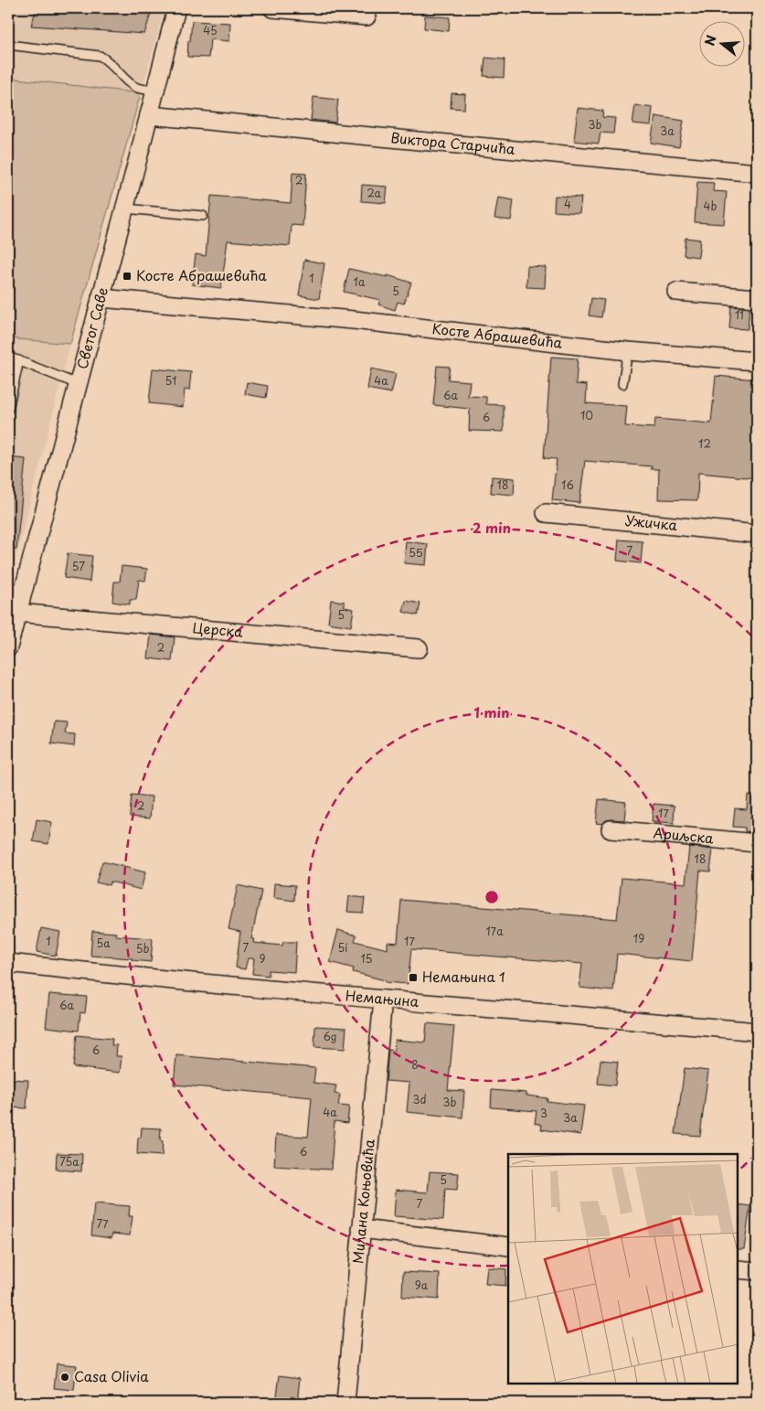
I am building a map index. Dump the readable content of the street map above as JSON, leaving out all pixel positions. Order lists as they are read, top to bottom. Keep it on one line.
{"streets":{"street":["Виктора Старчића","Светог Саве","Косте Абрашевића","Ужичка","Церска","Ариљска","Немањина","Милана Коњовића"]},"crossings":[["Виктора Старчића","Светог Саве"],["Светог Саве","Косте Абрашевића"],["Светог Саве","Церска"],["Немањина","Милана Коњовића"]],"places":{"transit":["Косте Абрашевића","Немањина 1"],"other":["Casa Olivia"]},"house_numbers":["45","3b","3a","2","2a","4","4b","1","1a","5","11","51","4a","6a","10","6","12","18","16","7","55","57","5","2","2","17","18","17a","19","1","17","5a","7","5i","5b","9","15","6a","6g","6","8","3d","3b","4a","3","3a","6","75a","5","7","77","9a"],"north":"left","rings":["2 min","1 min"]}
